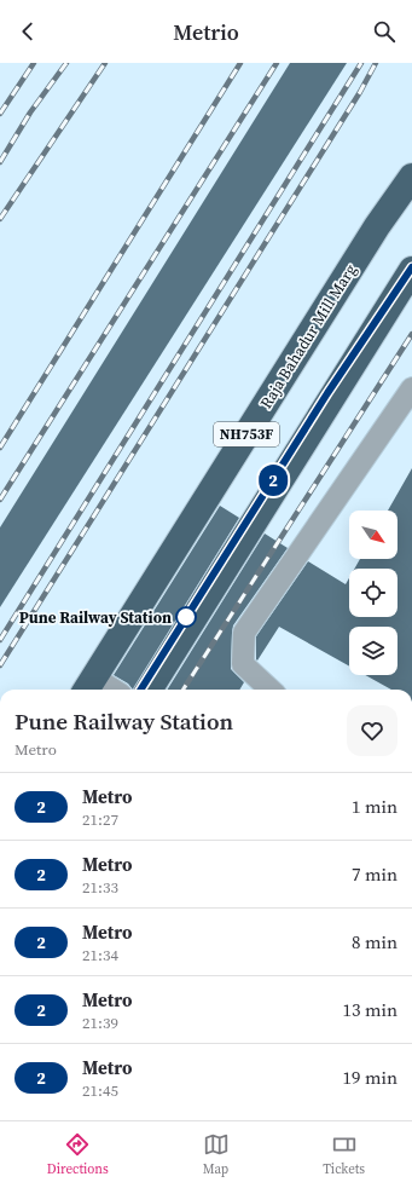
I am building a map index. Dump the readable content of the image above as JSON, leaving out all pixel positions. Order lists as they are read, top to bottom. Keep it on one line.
{"streets":{"highway":["Raja Bahadur Mill Marg","NH753F"]},"places":["Pune Railway Station"],"lines":["metro line 2"],"north":"bottom right","page":{"header":"Metrio","on_map":"2","heading":["Pune Railway Station","Metro"],"list":[{"mark":"2","name":"Metro","note":"21:27","value":"1 min"},{"mark":"2","name":"Metro","note":"21:33","value":"7 min"},{"mark":"2","name":"Metro","note":"21:34","value":"8 min"},{"mark":"2","name":"Metro","note":"21:39","value":"13 min"},{"mark":"2","name":"Metro","note":"21:45","value":"19 min"}],"tabs":["Directions","Map","Tickets"]}}
